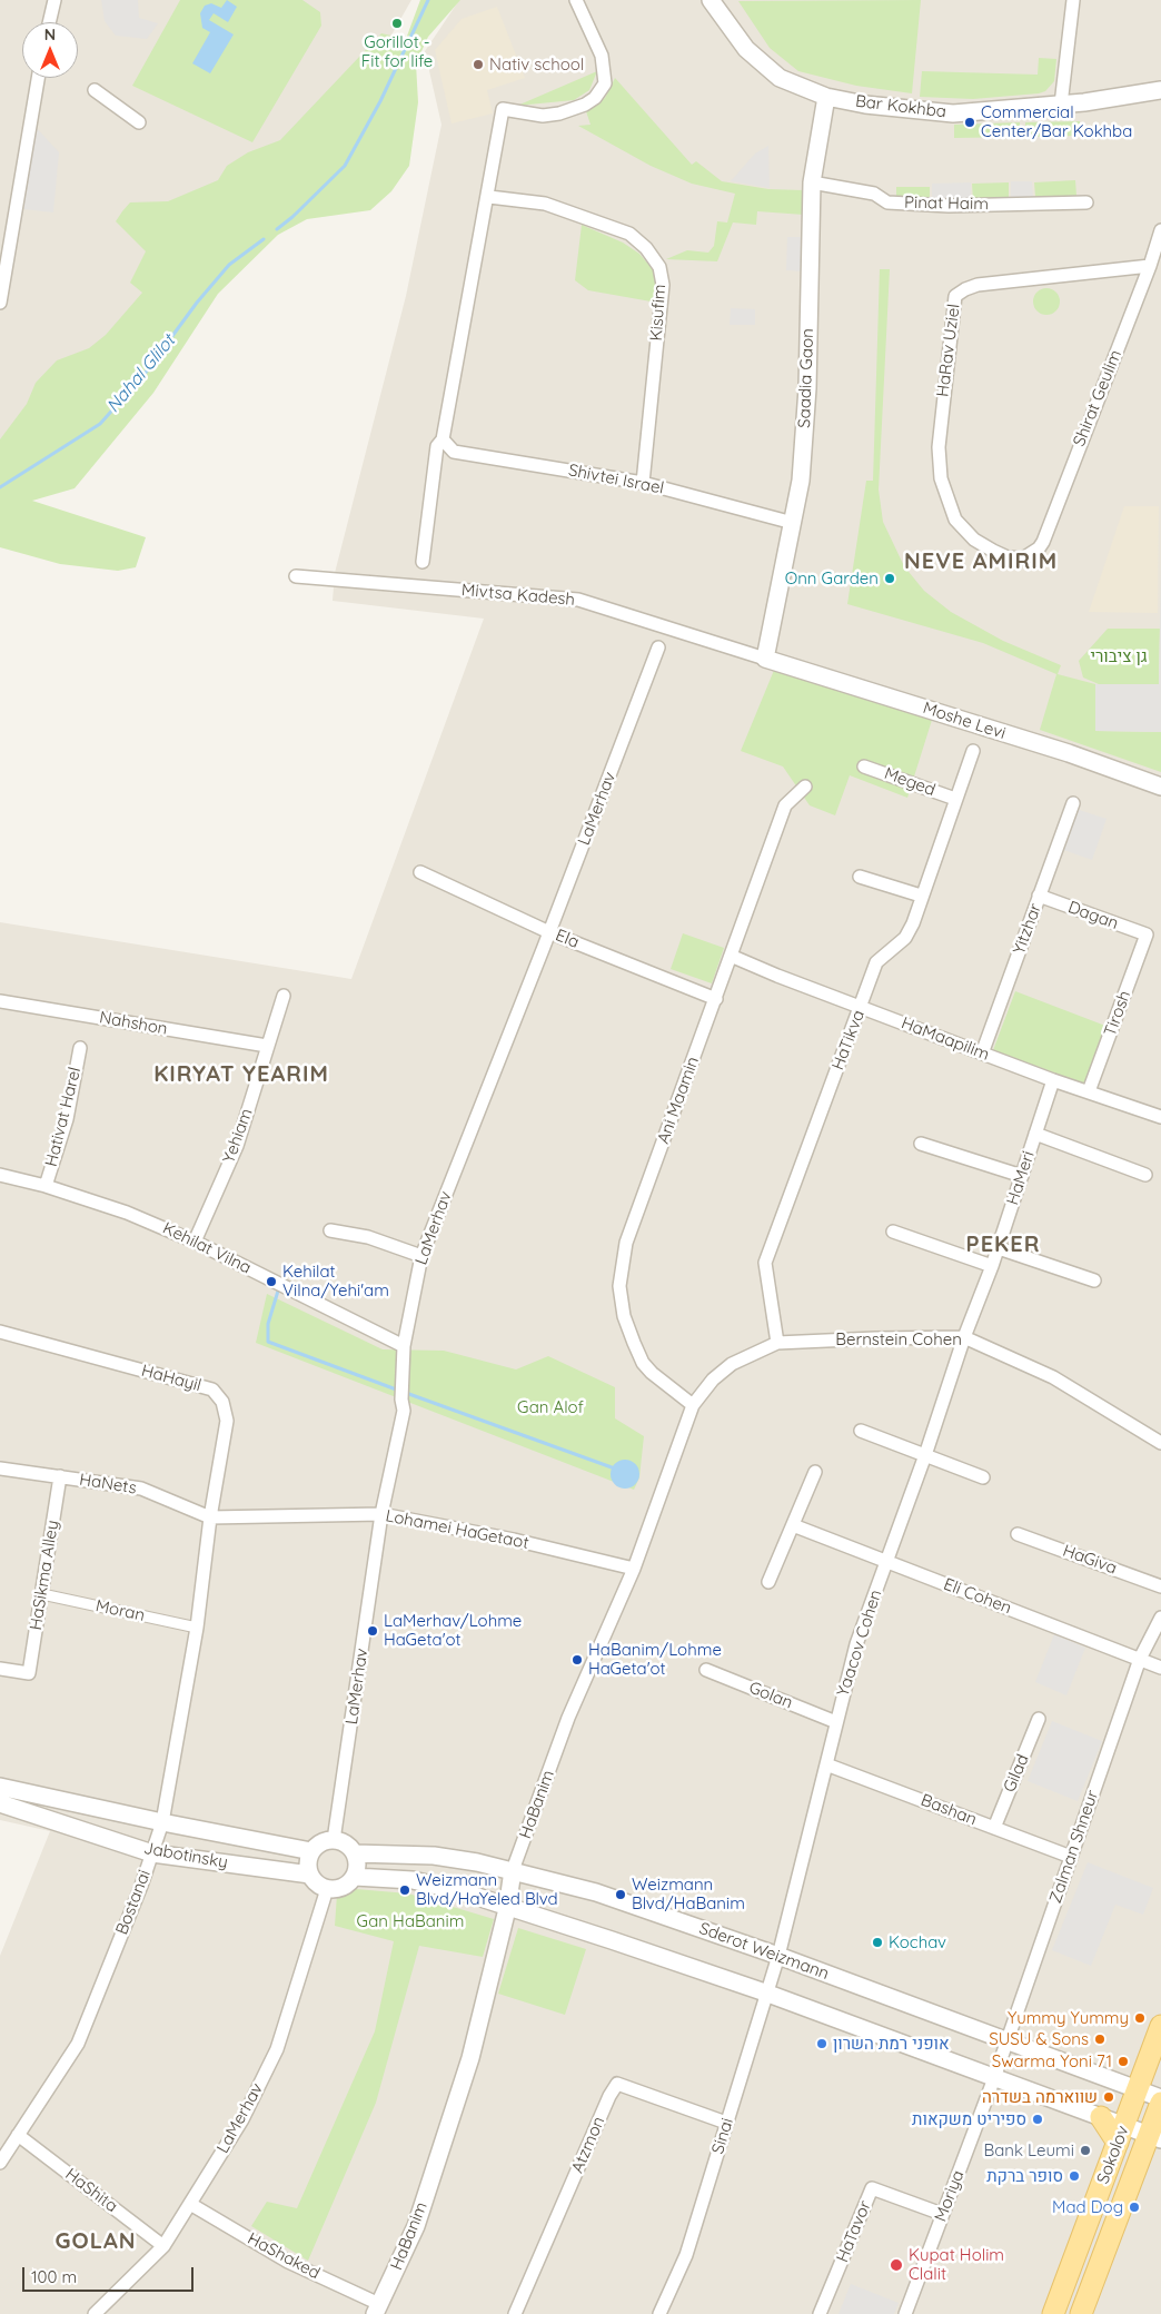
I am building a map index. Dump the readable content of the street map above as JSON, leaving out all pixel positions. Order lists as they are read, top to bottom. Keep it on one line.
{"streets":{"main road":["Sokolov"],"street":["Bar Kokhba","Pinat Haim","Kisufim","HaRav Uziel","Saadia Gaon","Shirat Geulim","Shivtei Israel","Mivtsa Kadesh","Moshe Levi","Meged","LaMerhav","Dagan","Yitzhar","Ela","Tirosh","Nahshon","HaMaapilim","HaTikva","Ani Maamin","Hativat Harel","Yehiam","HaMeri","Kehilat Vilna","Bernstein Cohen","HaHayil","HaNets","Lohamei HaGetaot","HaGiva","HaSikma Alley","Eli Cohen","Moran","Yaacov Cohen","Golan","Gilad","HaBanim","Bashan","Zalman Shneur","Jabotinsky","Bostanai","Sderot Weizmann","Sinai","Atzmon","HaShita","Moriya","HaTavor","HaShaked"]},"crossings":[["Bar Kokhba","Saadia Gaon"],["Pinat Haim","Saadia Gaon"],["Kisufim","Shivtei Israel"],["HaRav Uziel","Shirat Geulim"],["Saadia Gaon","Shivtei Israel"],["Saadia Gaon","Mivtsa Kadesh"],["Saadia Gaon","Moshe Levi"],["Mivtsa Kadesh","Moshe Levi"],["Meged","HaTikva"],["LaMerhav","Ela"],["LaMerhav","Kehilat Vilna"],["LaMerhav","Lohamei HaGetaot"],["LaMerhav","Jabotinsky"],["LaMerhav","Sderot Weizmann"],["LaMerhav","HaShita"],["LaMerhav","HaShaked"],["Dagan","Yitzhar"],["Dagan","Tirosh"],["Yitzhar","HaMaapilim"],["Ela","Ani Maamin"],["Tirosh","HaMaapilim"],["Nahshon","Yehiam"],["HaMaapilim","HaTikva"],["HaMaapilim","Ani Maamin"],["HaMaapilim","HaMeri"],["HaTikva","Bernstein Cohen"],["HaTikva","HaBanim"],["Ani Maamin","HaBanim"],["Hativat Harel","Kehilat Vilna"],["Yehiam","Kehilat Vilna"],["HaMeri","Bernstein Cohen"],["HaMeri","Yaacov Cohen"],["Bernstein Cohen","Yaacov Cohen"],["Bernstein Cohen","HaBanim"],["HaHayil","HaNets"],["HaHayil","Lohamei HaGetaot"],["HaHayil","Bostanai"],["HaNets","Lohamei HaGetaot"],["HaNets","HaSikma Alley"],["HaNets","Bostanai"],["Lohamei HaGetaot","HaBanim"],["Lohamei HaGetaot","Bostanai"],["HaSikma Alley","Moran"],["Eli Cohen","Yaacov Cohen"],["Eli Cohen","Zalman Shneur"],["Moran","Bostanai"],["Yaacov Cohen","Golan"],["Yaacov Cohen","Bashan"],["Yaacov Cohen","Sderot Weizmann"],["Yaacov Cohen","Sinai"],["Gilad","Bashan"],["HaBanim","Sderot Weizmann"],["HaBanim","HaShaked"],["Bashan","Zalman Shneur"],["Zalman Shneur","Sderot Weizmann"],["Zalman Shneur","Moriya"],["Jabotinsky","Bostanai"],["Jabotinsky","Sderot Weizmann"],["Bostanai","HaShita"],["Sderot Weizmann","Sinai"],["Sderot Weizmann","Sokolov"],["Sinai","Atzmon"],["Moriya","HaTavor"]],"districts":["NEVE AMIRIM","KIRYAT YEARIM","PEKER","GOLAN"],"water":["Nahal Glilot"],"parks":["גן ציבורי","Gan Alof","Gan HaBanim"],"places":["Gorillot - Fit for life","Nativ school","Commercial Center/Bar Kokhba","Onn Garden","Kehilat Vilna/Yehi'am","LaMerhav/Lohme HaGeta'ot","HaBanim/Lohme HaGeta'ot","Weizmann Blvd/HaYeled Blvd","Weizmann Blvd/HaBanim","Kochav","Yummy Yummy","SUSU & Sons","אופני רמת השרון","Swarma Yoni 71","שווארמה בשדרה","ספיריט משקאות","Bank Leumi","סופר ברקת","Mad Dog","Kupat Holim Clalit"],"scale_bar":"100 m","north":"top"}
